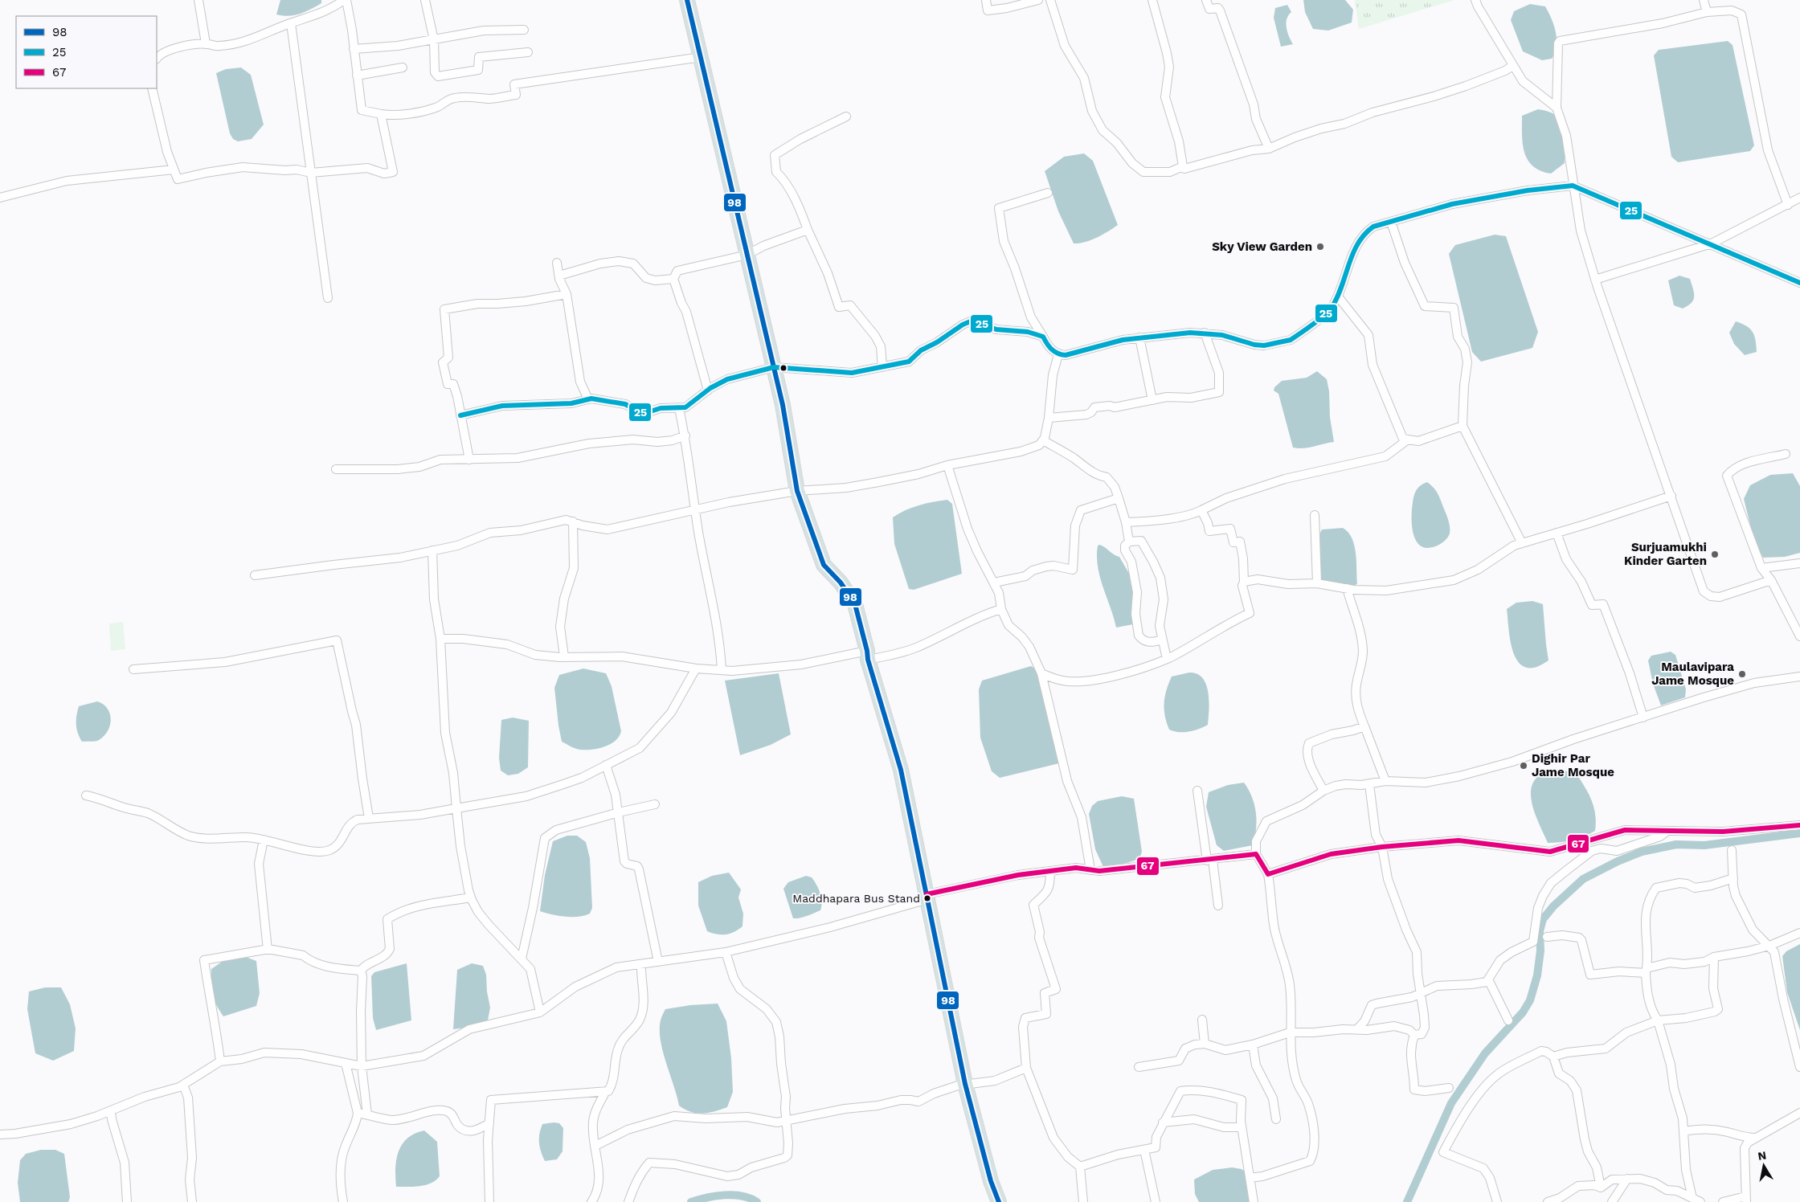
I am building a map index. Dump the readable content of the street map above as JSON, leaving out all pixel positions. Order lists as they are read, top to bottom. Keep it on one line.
{"places":["Sky View Garden","Surjuamukhi Kinder Garten","Maulavipara Jame Mosque","Dighir Par Jame Mosque","Maddhapara Bus Stand"],"lines":["transit line 98","transit line 25","transit line 67"],"legend":["98","25","67"],"north":"top"}
